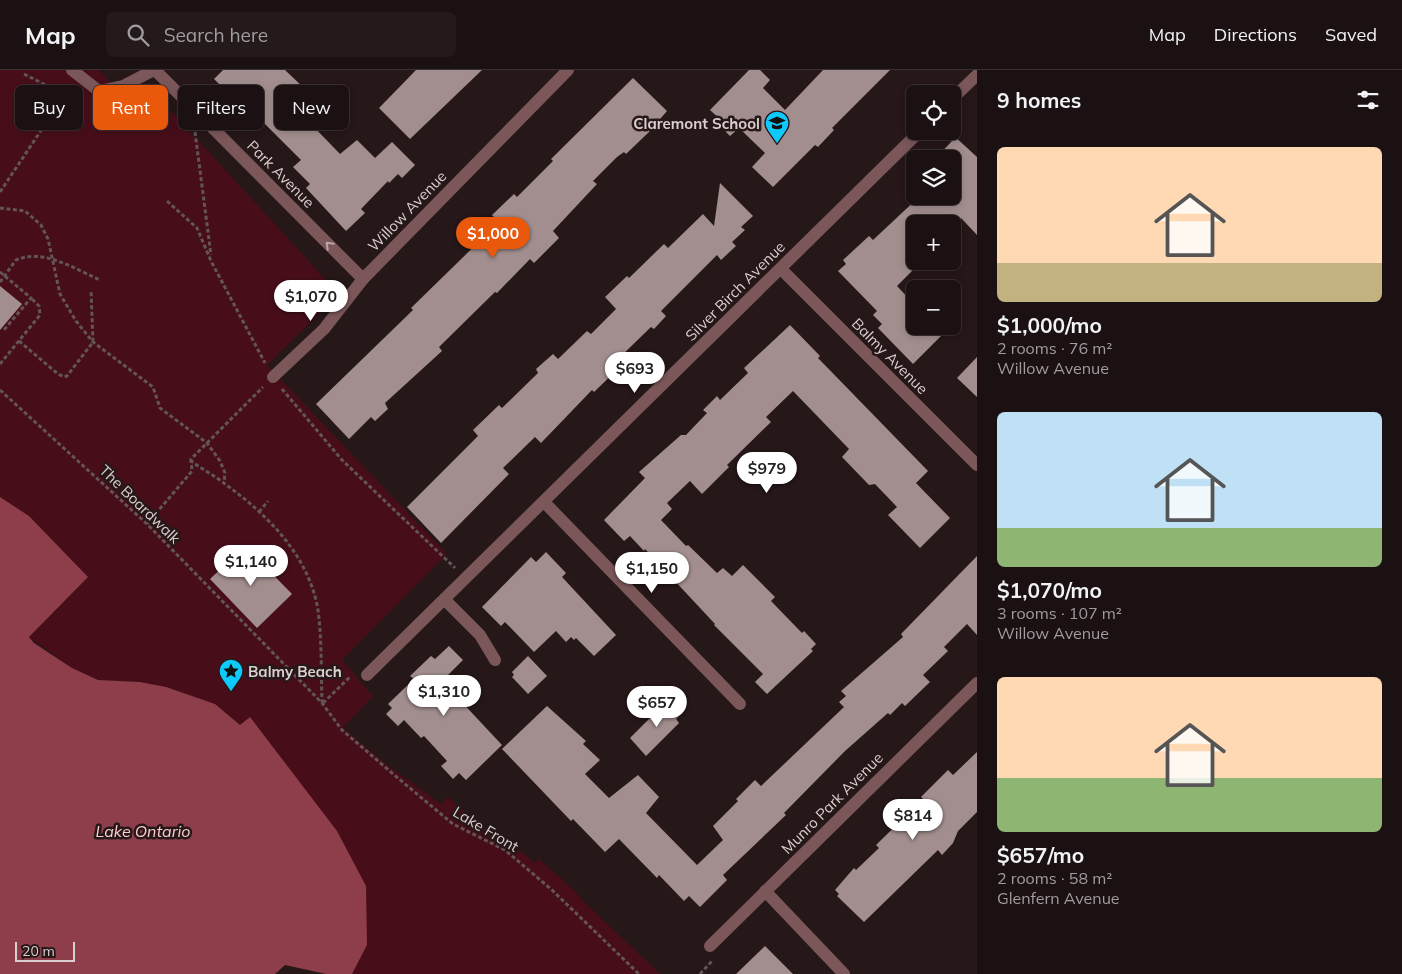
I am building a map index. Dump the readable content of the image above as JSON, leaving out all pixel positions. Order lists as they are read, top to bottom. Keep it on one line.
{"streets":{"street":["Park Avenue","Willow Avenue","Silver Birch Avenue","Balmy Avenue","Munro Park Avenue"],"path":["The Boardwalk","Lake Front"]},"crossings":[["Park Avenue","Willow Avenue"],["Silver Birch Avenue","Balmy Avenue"],["The Boardwalk","Lake Front"]],"one_way":["Park Avenue"],"water":["Lake Ontario"],"places":{"school or university":["Claremont School"],"place":["Balmy Beach"]},"scale_bar":"20 m","page":{"header":"Map","search":"Search here","nav":["Map","Directions","Saved"],"heading":"9 homes","map_buttons":["+","−"],"chip":["Buy","Rent","Filters","New"],"list":[{"name":"$1,000/mo","note":"2 rooms · 76 m² · Willow Avenue"},{"name":"$1,070/mo","note":"3 rooms · 107 m² · Willow Avenue"},{"name":"$657/mo","note":"2 rooms · 58 m² · Glenfern Avenue"}],"price":["$1,000","$1,070","$693","$979","$1,140","$1,150","$1,310","$657","$814"],"scale":"20 m"}}
